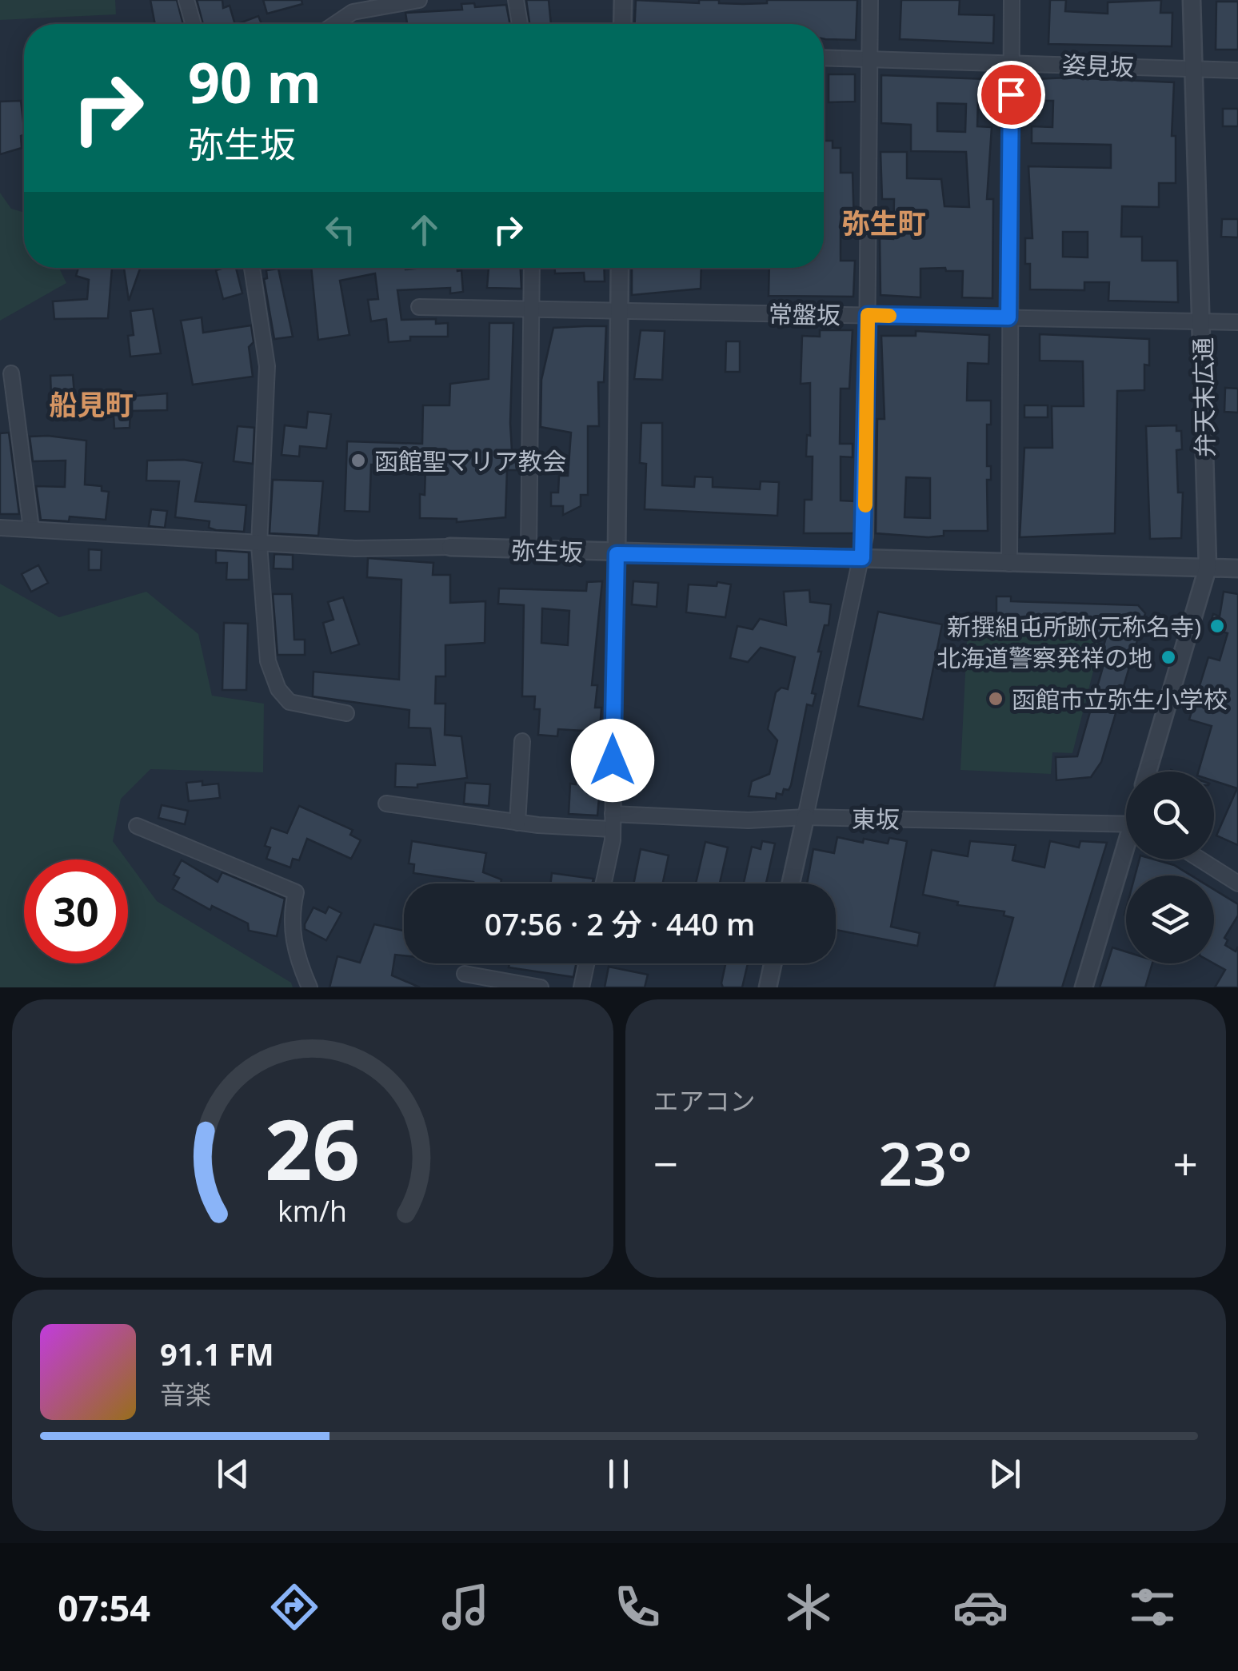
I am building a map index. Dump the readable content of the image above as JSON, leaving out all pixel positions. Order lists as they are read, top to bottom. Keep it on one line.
{"streets":{"street":["姿見坂","常盤坂","弁天末広通","弥生坂","東坂"]},"crossings":[["姿見坂","弁天末広通"],["常盤坂","弁天末広通"],["弁天末広通","弥生坂"]],"districts":["弥生町","船見町"],"places":["函館聖マリア教会","新撰組屯所跡(元称名寺)","北海道警察発祥の地","函館市立弥生小学校"],"page":{"turn":["90 m","弥生坂"],"limit":"30","trip":"07:56 · 2 分 · 440 m","tile":"エアコン","heat":["−","23°","+"],"song":["91.1 FM","音楽"],"tabs":"07:54","gauge":["26","km/h"]}}
